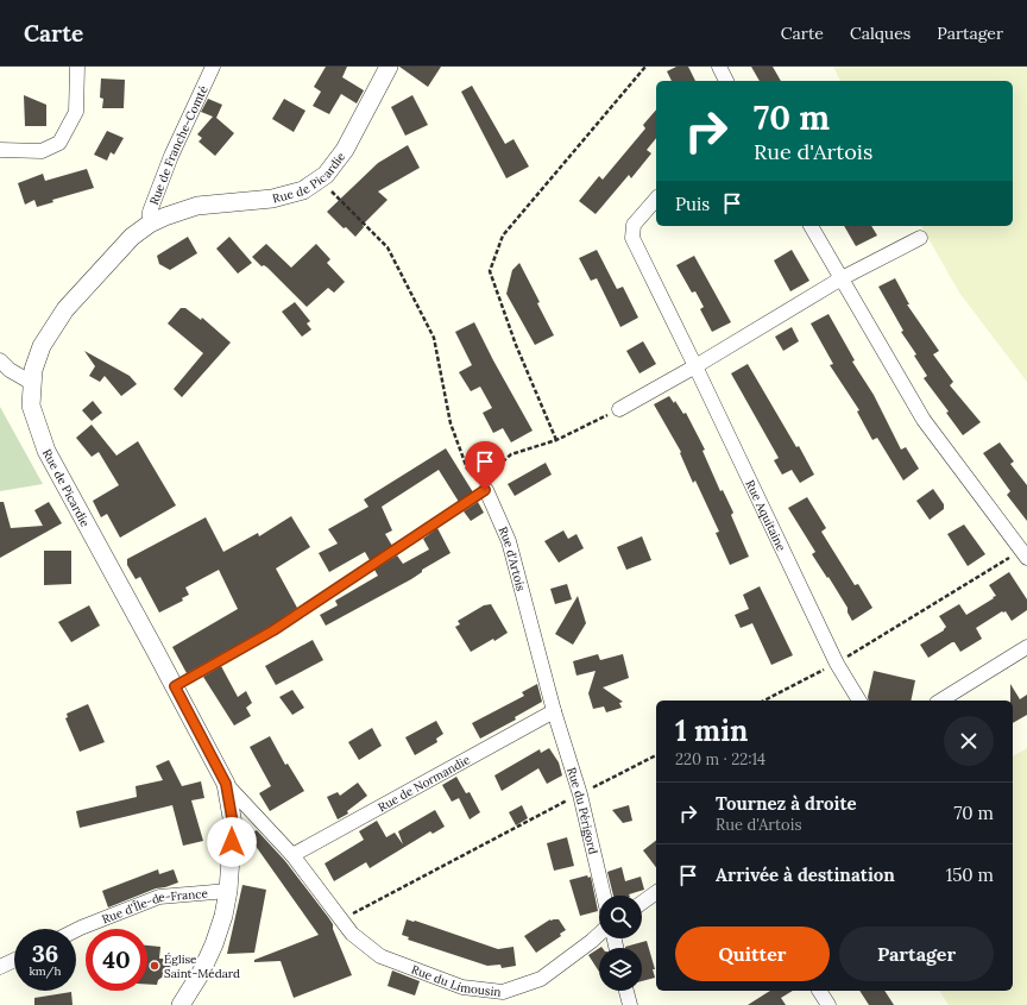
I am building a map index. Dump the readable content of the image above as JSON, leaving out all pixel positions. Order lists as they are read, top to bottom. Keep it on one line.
{"streets":{"street":["Rue de Franche-Comté","Rue de Picardie","Rue Aquitaine","Rue d'Artois","Rue de Normandie","Rue du Périgord","Rue d'Île-de-France","Rue du Limousin"]},"crossings":[["Rue de Franche-Comté","Rue de Picardie"],["Rue de Picardie","Rue d'Île-de-France"],["Rue de Picardie","Rue du Limousin"],["Rue d'Artois","Rue de Normandie"],["Rue d'Artois","Rue du Périgord"],["Rue de Normandie","Rue du Périgord"],["Rue de Normandie","Rue du Limousin"]],"places":["Église Saint-Médard"],"page":{"header":"Carte","nav":["Carte","Calques","Partager"],"turn":["70 m","Rue d'Artois"],"then":"Puis","heading":["1 min","220 m · 22:14"],"list":[{"name":"Tournez à droite","note":"Rue d'Artois","value":"70 m"},{"name":"Arrivée à destination","value":"150 m"}],"buttons":["Quitter","Partager"],"speed":"36 km/h","limit":"40"}}
